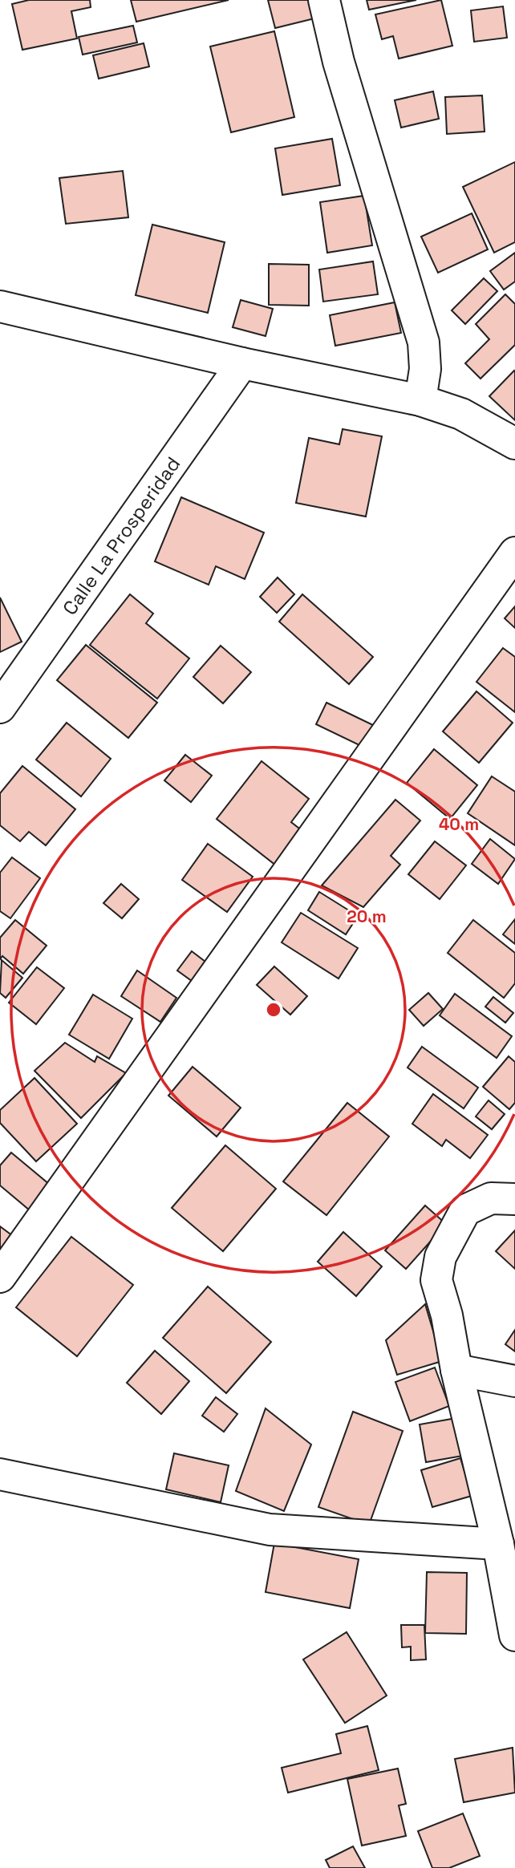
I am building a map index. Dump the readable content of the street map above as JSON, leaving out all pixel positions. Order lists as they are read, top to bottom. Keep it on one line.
{"streets":{"street":["Calle La Prosperidad"]},"rings":["40 m","20 m"]}
